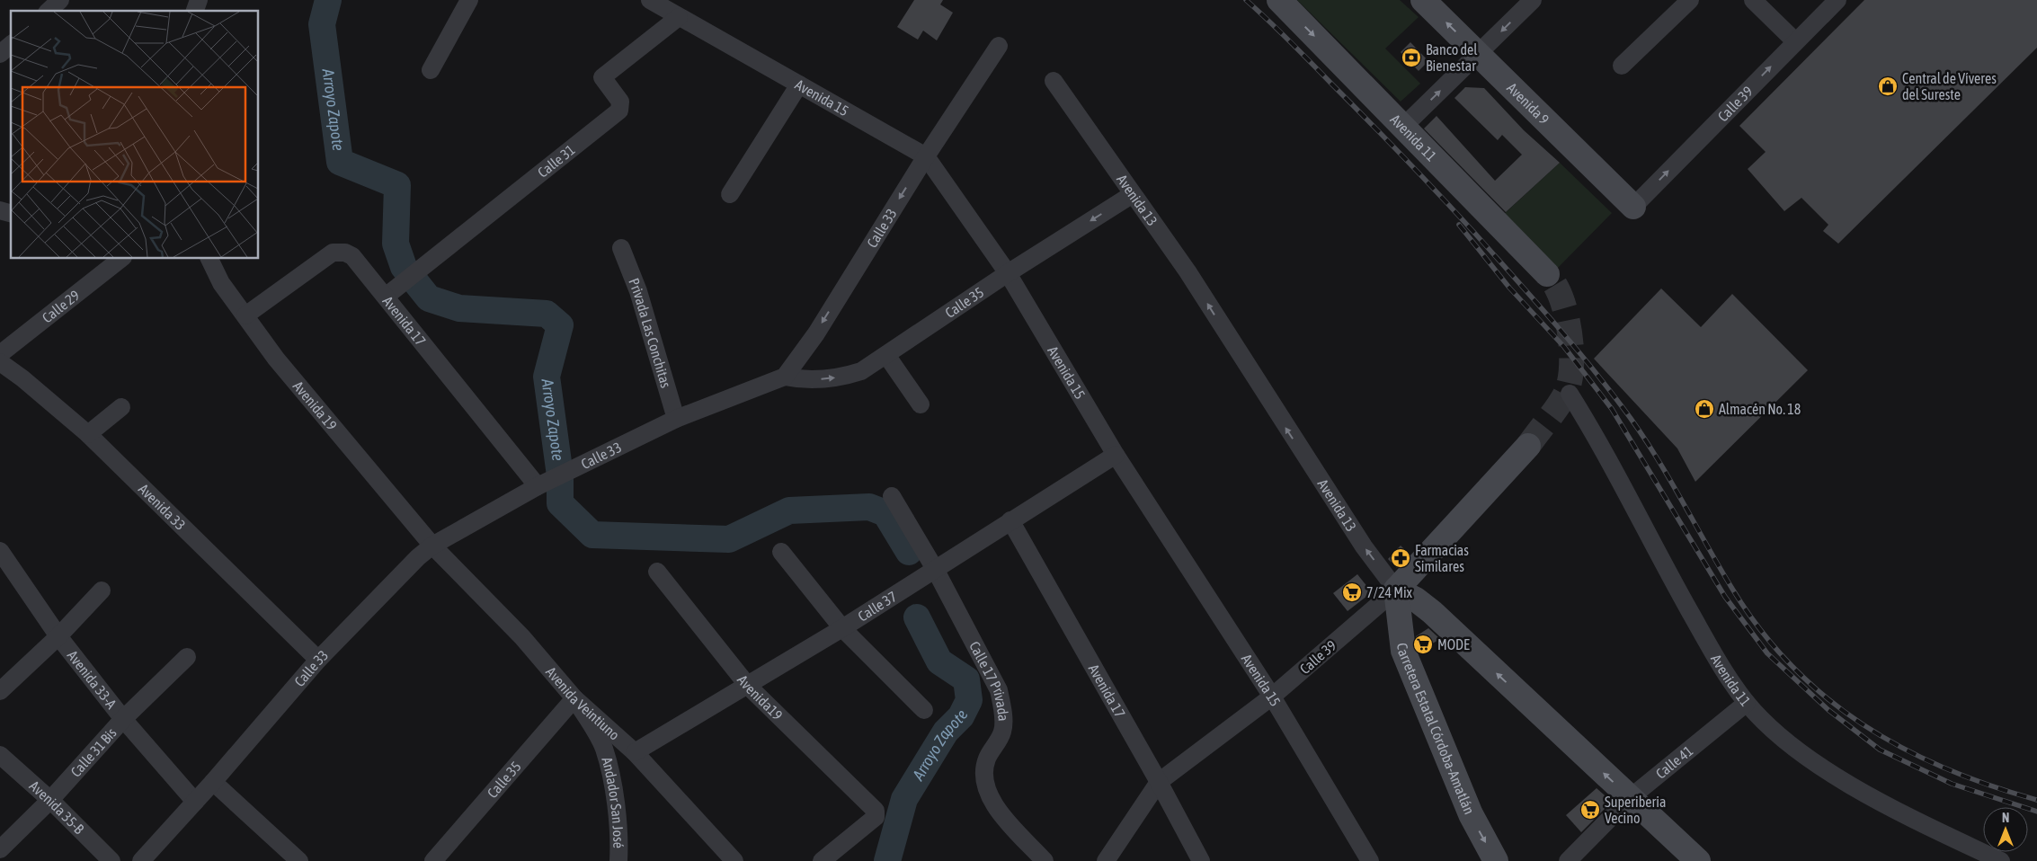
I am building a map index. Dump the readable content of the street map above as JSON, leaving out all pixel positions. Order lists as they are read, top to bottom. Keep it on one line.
{"streets":{"main road":["Avenida 9","Calle 39","Avenida 11","Avenida 13","Carretera Estatal Córdoba-Amatlán"],"street":["Avenida 15","Calle 31","Calle 33","Calle 35","Calle 29","Avenida 17","Privada Las Conchitas","Avenida 19","Avenida 33","Calle 37","Avenida 33-A","Calle 17 Privada","Avenida19","Avenida Veintiuno","Calle 31 Bis","Calle 41","Andador San José","Avenida 35-B"]},"crossings":[["Avenida 15","Calle 39"],["Avenida 15","Calle 31"],["Avenida 15","Calle 33"],["Avenida 15","Calle 35"],["Avenida 15","Calle 37"],["Avenida 9","Calle 39"],["Calle 39","Avenida 13"],["Calle 39","Avenida 17"],["Calle 39","Carretera Estatal Córdoba-Amatlán"],["Avenida 11","Calle 41"],["Calle 31","Avenida 17"],["Avenida 13","Calle 35"],["Avenida 13","Carretera Estatal Córdoba-Amatlán"],["Avenida 13","Calle 41"],["Calle 33","Calle 35"],["Calle 33","Avenida 17"],["Calle 33","Privada Las Conchitas"],["Calle 33","Avenida 19"],["Calle 33","Avenida 33"],["Calle 33","Avenida 33-A"],["Calle 33","Avenida Veintiuno"],["Calle 35","Avenida Veintiuno"],["Calle 35","Andador San José"],["Avenida 17","Avenida 19"],["Avenida 17","Calle 37"],["Avenida 19","Avenida Veintiuno"],["Calle 37","Calle 17 Privada"],["Calle 37","Avenida19"],["Calle 37","Avenida Veintiuno"],["Avenida 33-A","Calle 31 Bis"],["Avenida Veintiuno","Andador San José"],["Calle 31 Bis","Avenida 35-B"]],"one_way":["Avenida 13","Carretera Estatal Córdoba-Amatlán"],"water":["Arroyo Zapote"],"places":{"bank":["Banco del Bienestar"],"shop":["Central de Víveres del Sureste","Almacén No. 18"],"pharmacy":["Farmacias Similares"],"supermarket":["7/24 Mix","MODE","Superiberia Vecino"]},"north":"top"}
